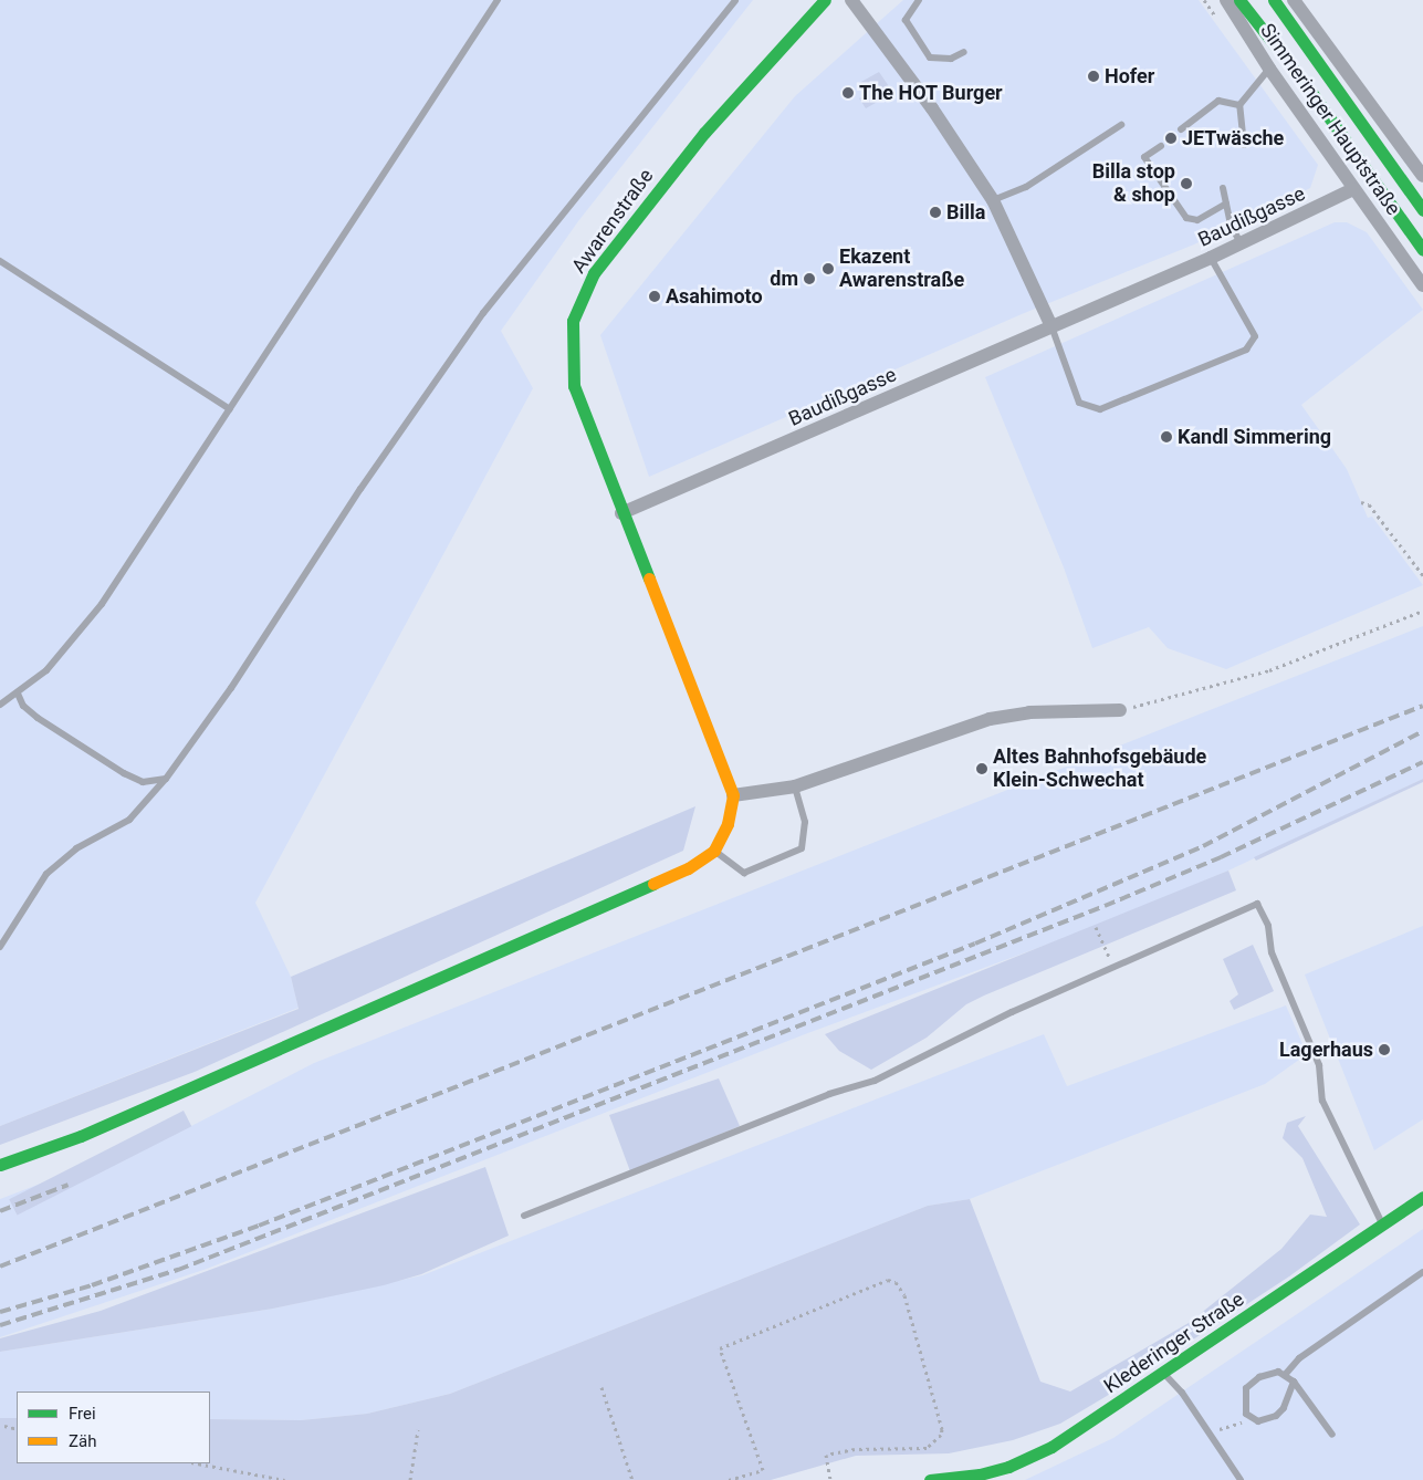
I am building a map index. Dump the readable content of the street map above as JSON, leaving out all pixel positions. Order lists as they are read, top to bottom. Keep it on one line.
{"streets":{"street":["Simmeringer Hauptstraße","Baudißgasse","Awarenstraße","Klederinger Straße"]},"crossings":[["Simmeringer Hauptstraße","Baudißgasse"],["Baudißgasse","Awarenstraße"]],"places":["Hofer","The HOT Burger","JETwäsche","Billa stop & shop","Billa","Ekazent Awarenstraße","dm","Asahimoto","Kandl Simmering","Altes Bahnhofsgebäude Klein-Schwechat","Lagerhaus"],"legend":["Frei","Zäh"]}
